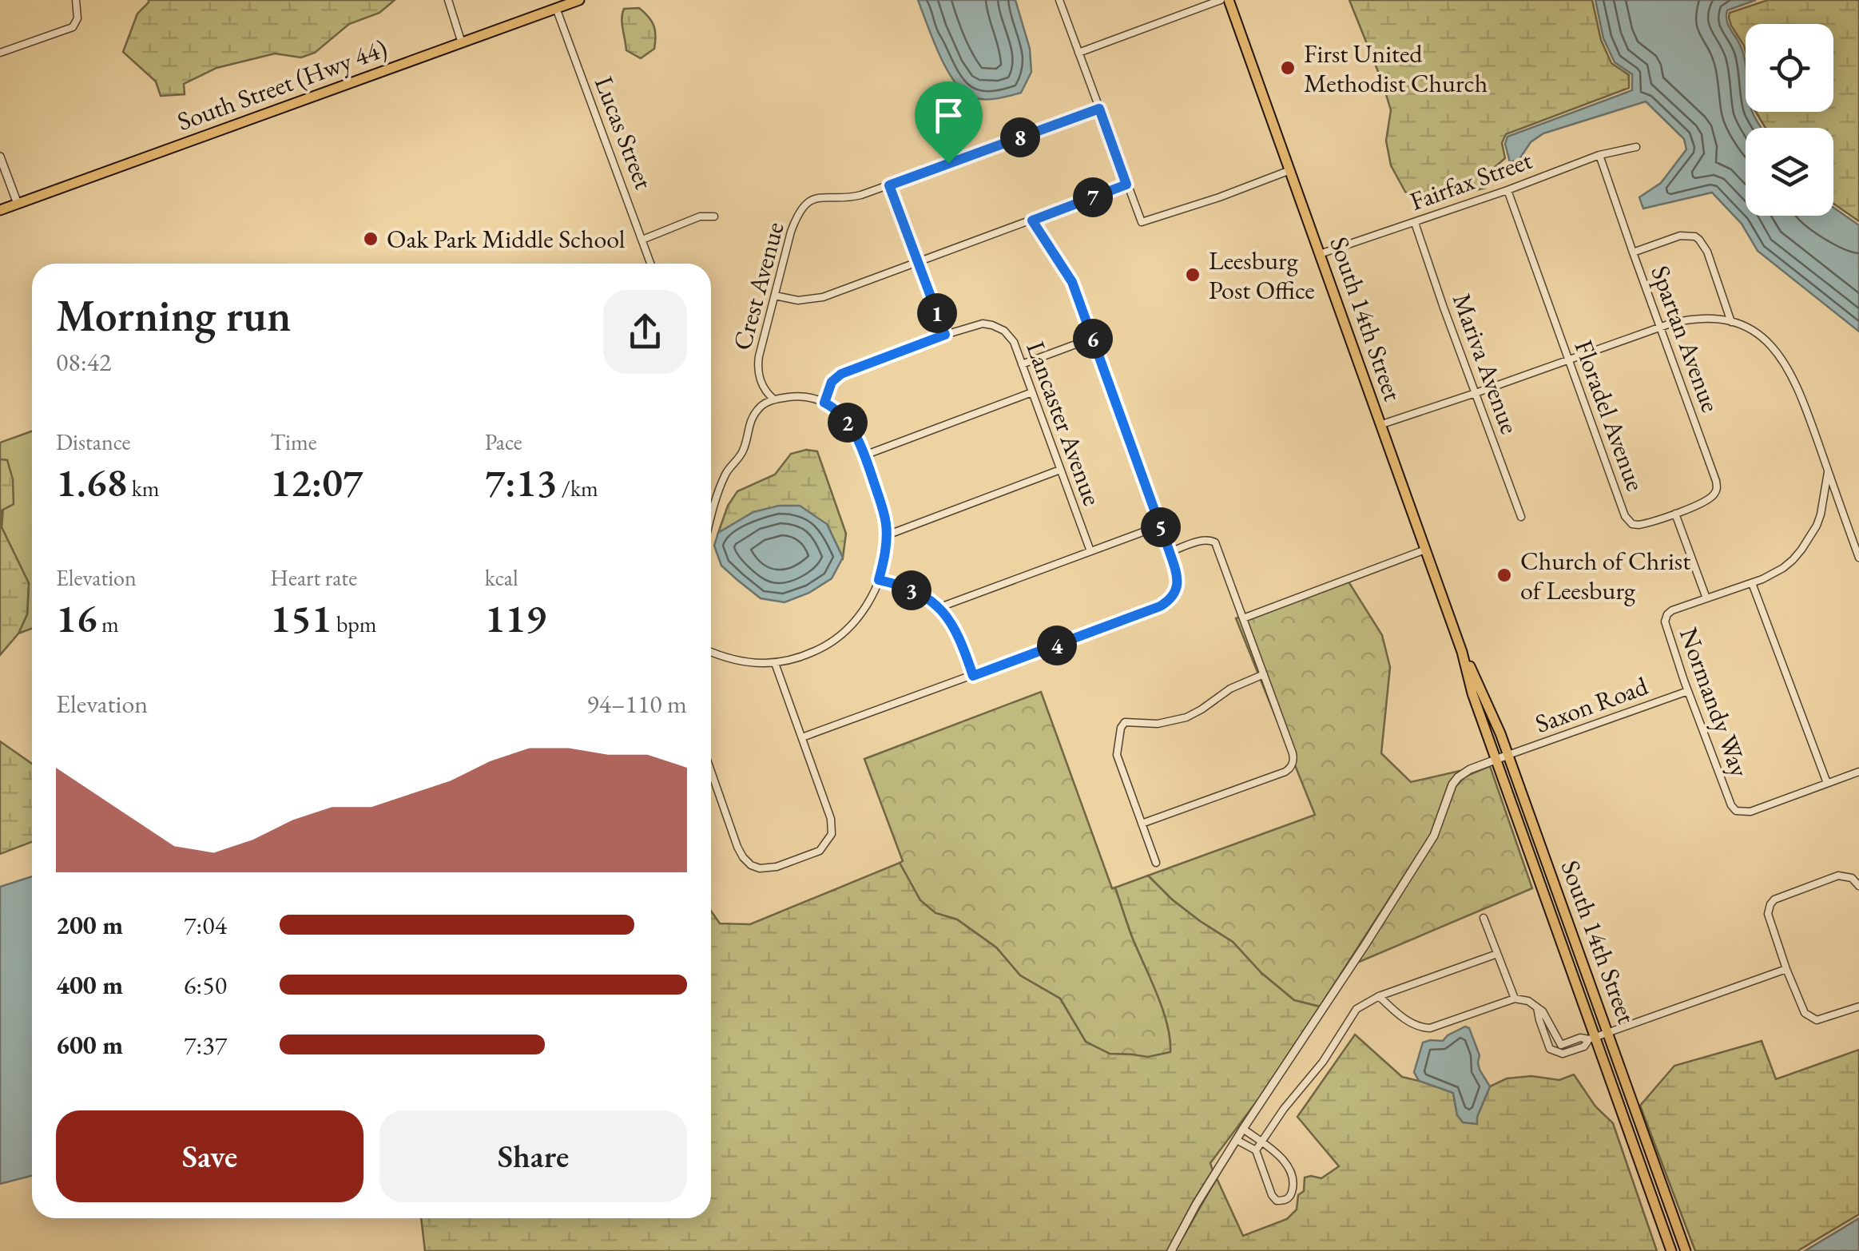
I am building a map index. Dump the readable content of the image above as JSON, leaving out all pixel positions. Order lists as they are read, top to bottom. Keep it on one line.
{"streets":{"main road":["South Street (Hwy 44)","South 14th Street"],"street":["Lucas Street","Fairfax Street","Crest Avenue","Spartan Avenue","Mariva Avenue","Floradel Avenue","Lancaster Avenue","Normandy Way","Saxon Road"]},"crossings":[["South Street (Hwy 44)","Lucas Street"],["Fairfax Street","South 14th Street"],["Fairfax Street","Spartan Avenue"],["Fairfax Street","Mariva Avenue"],["Fairfax Street","Floradel Avenue"],["South 14th Street","Saxon Road"],["Spartan Avenue","Floradel Avenue"],["Floradel Avenue","Normandy Way"],["Normandy Way","Saxon Road"]],"places":["First United Methodist Church","Oak Park Middle School","Leesburg Post Office","Church of Christ of Leesburg"],"page":{"pins":["8","7","1","6","2","5","3","4"],"heading":["Morning run","08:42"],"stats":[["Distance","1.68 km"],["Time","12:07"],["Pace","7:13 /km"],["Elevation","16 m"],["Heart rate","151 bpm"],["kcal","119"]],"chart":["Elevation","94–110 m"],"list":[{"name":"200 m","note":"7:04"},{"name":"400 m","note":"6:50"},{"name":"600 m","note":"7:37"}],"buttons":["Save","Share"]}}
